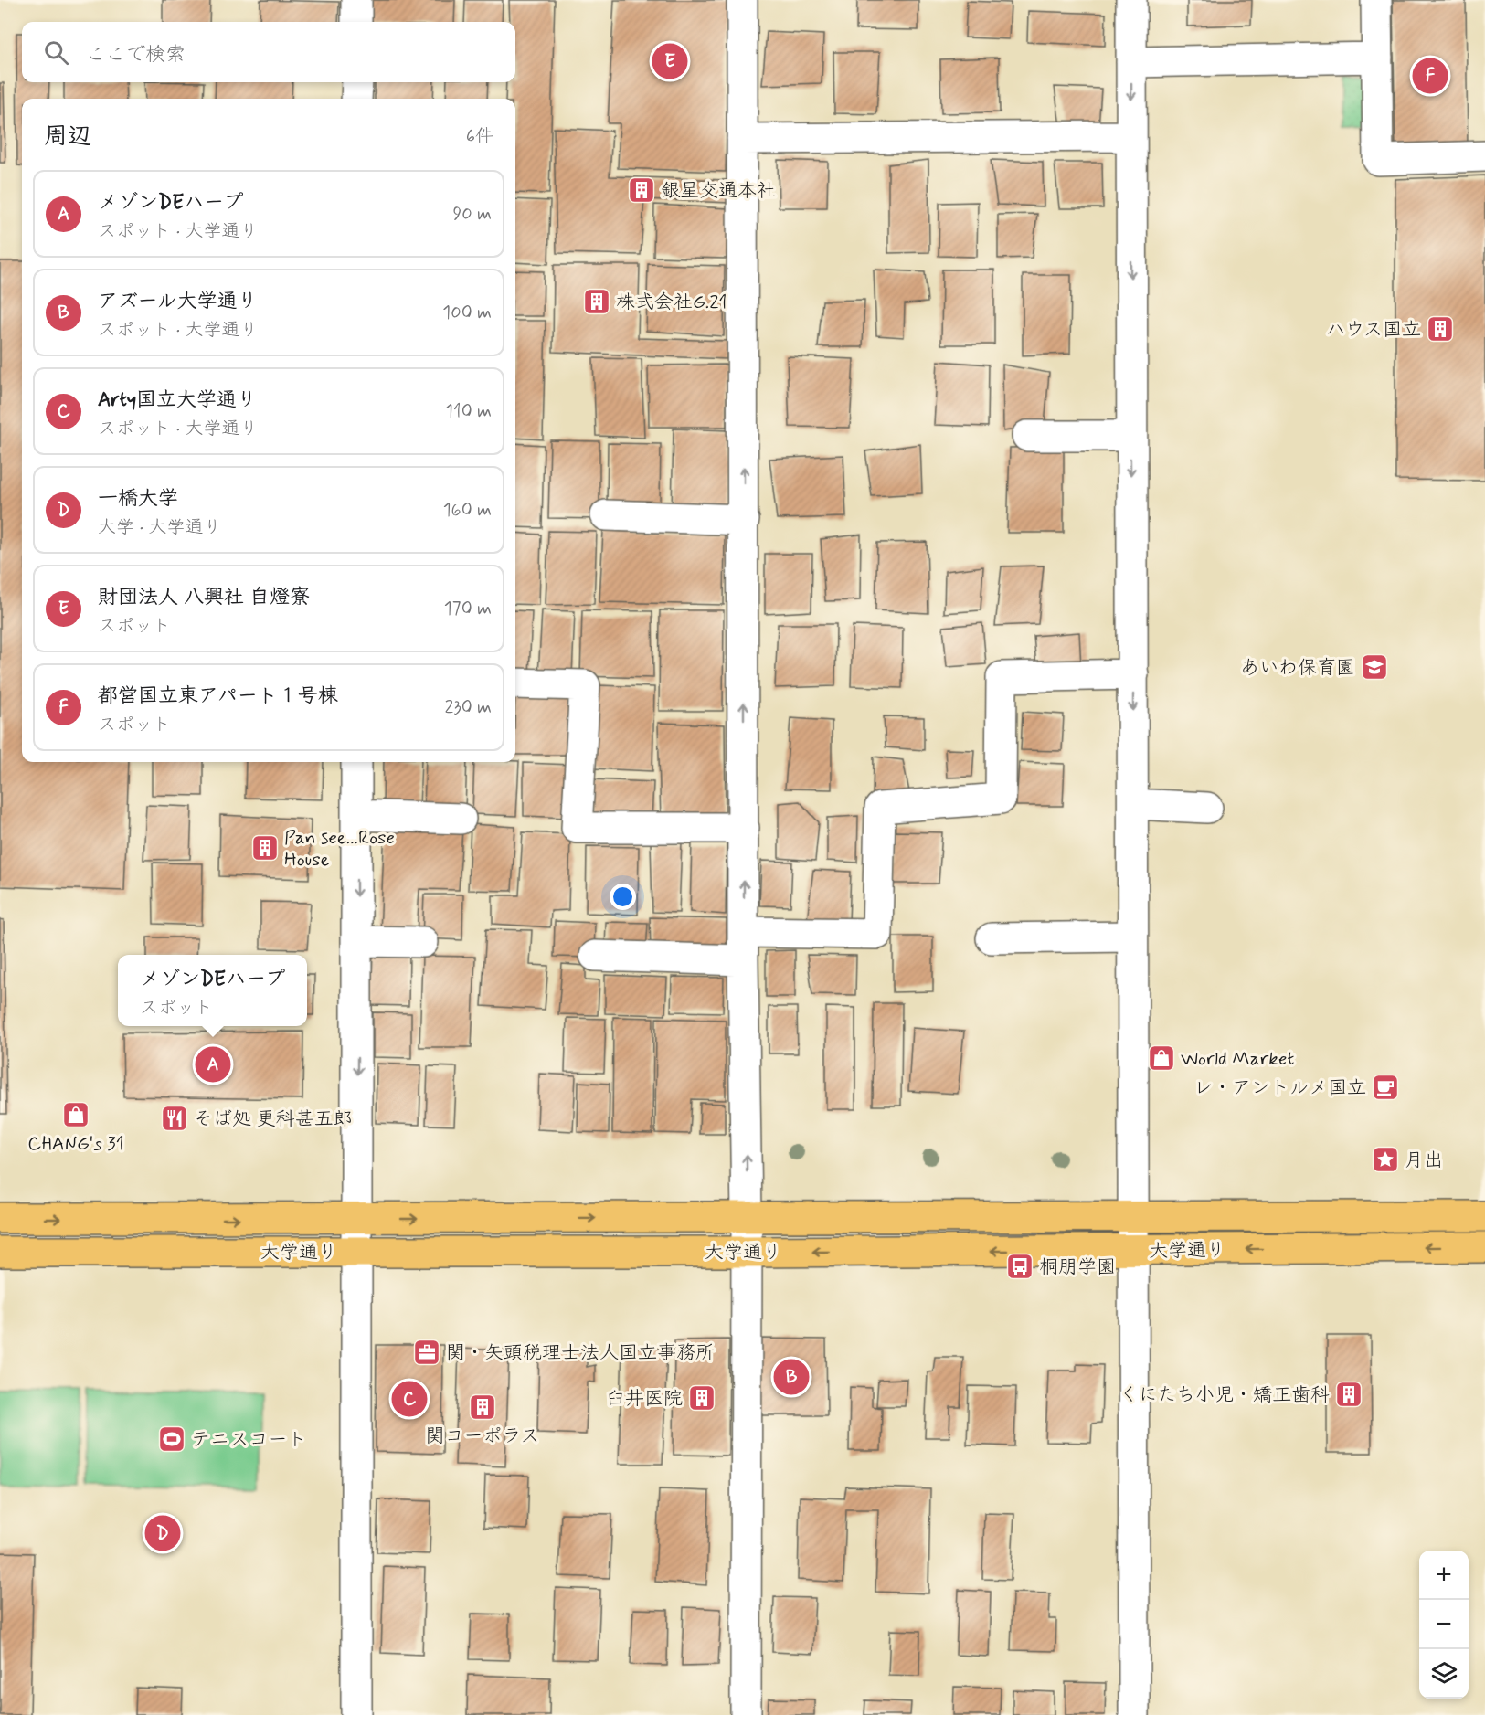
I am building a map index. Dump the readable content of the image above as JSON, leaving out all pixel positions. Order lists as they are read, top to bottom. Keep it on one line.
{"streets":{"main road":["大学通り"]},"places":{"building":["銀星交通本社","株式会社G.21","ハウス国立","Pan see...Rose House","くにたち小児・矯正歯科","臼井医院","関コーポラス"],"school or university":["あいわ保育園"],"shop":["World Market","CHANG's 31"],"cafe":["レ・アントルメ国立"],"restaurant":["そば処 更科甚五郎"],"place":["月出"],"bus stop":["桐朋学園"],"office":["関・矢頭税理士法人国立事務所"],"sports":["テニスコート"]},"page":{"search":"ここで検索","pins":["E","F","A","B","C","D"],"heading":["周辺","6件"],"list":[{"mark":"A","name":"メゾンDEハープ","note":"スポット · 大学通り","value":"90 m"},{"mark":"B","name":"アズール大学通り","note":"スポット · 大学通り","value":"100 m"},{"mark":"C","name":"Arty国立大学通り","note":"スポット · 大学通り","value":"110 m"},{"mark":"D","name":"一橋大学","note":"大学 · 大学通り","value":"160 m"},{"mark":"E","name":"財団法人 八興社 自燈寮","note":"スポット","value":"170 m"},{"mark":"F","name":"都営国立東アパート１号棟","note":"スポット","value":"230 m"}],"popup":["メゾンDEハープ","スポット"],"map_buttons":["+","−"]}}
